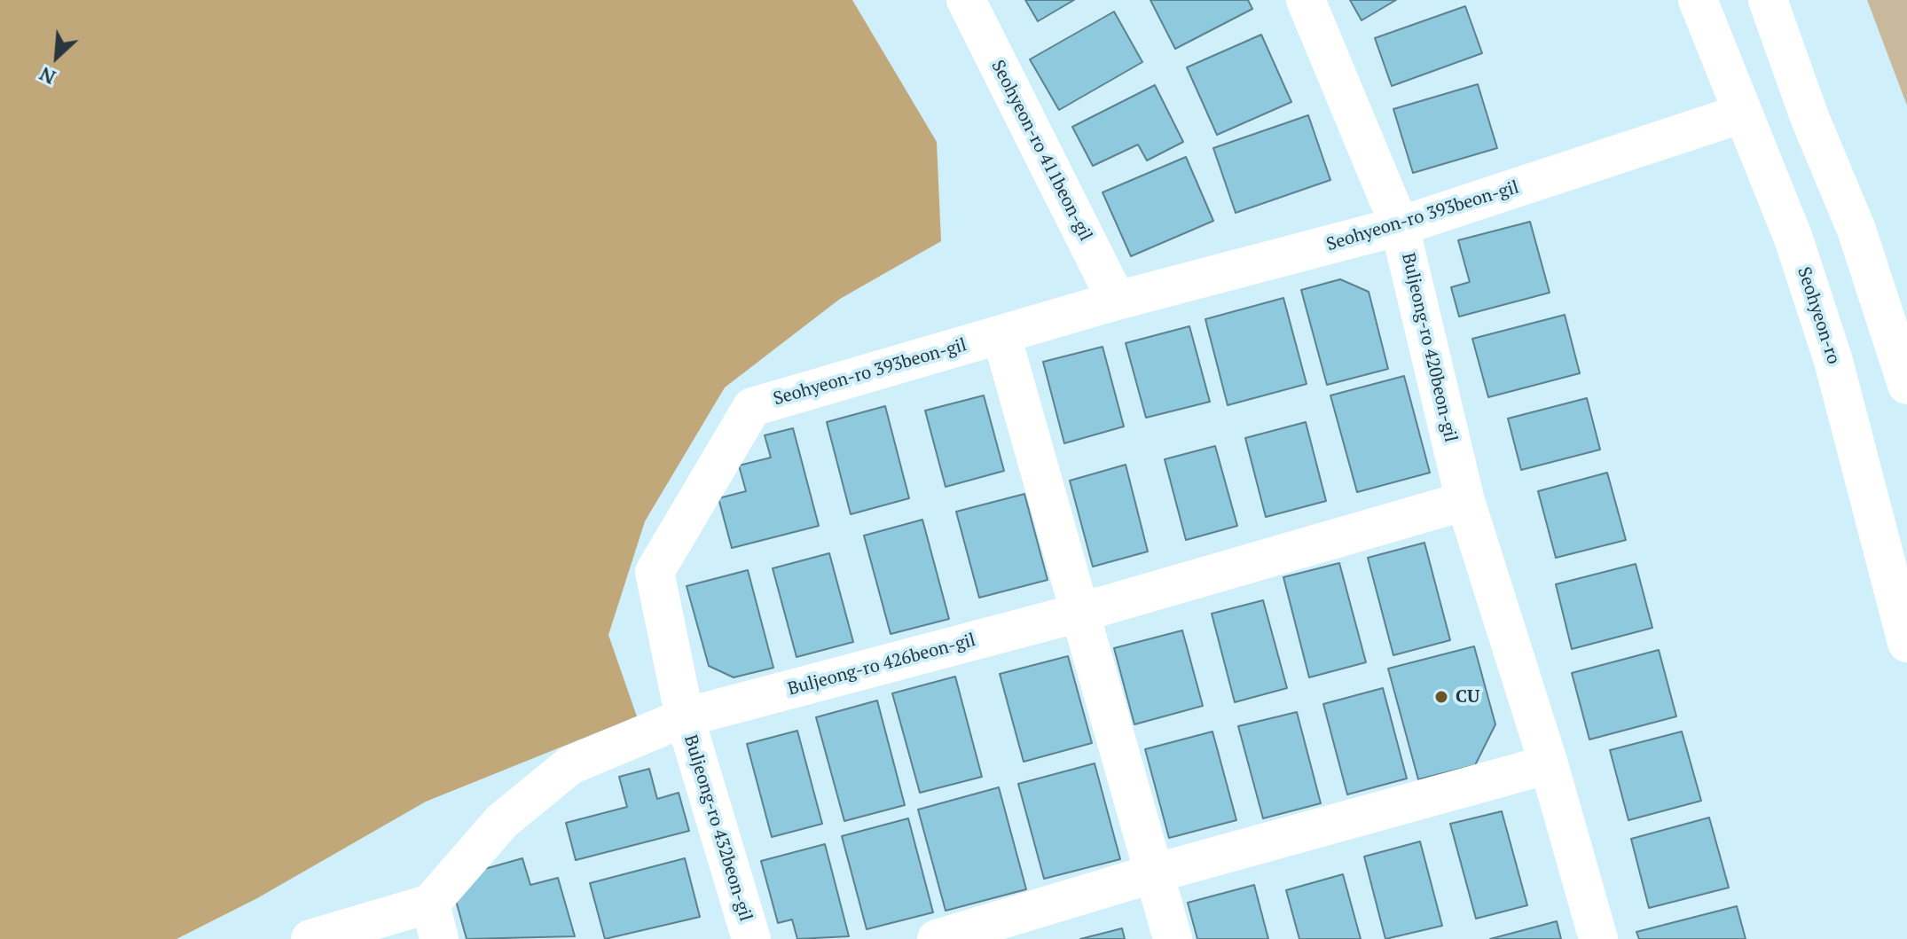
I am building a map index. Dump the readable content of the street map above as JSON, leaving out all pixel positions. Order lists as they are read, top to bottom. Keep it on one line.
{"streets":{"street":["Seohyeon-ro 411beon-gil","Seohyeon-ro 393beon-gil","Seohyeon-ro","Buljeong-ro 420beon-gil","Buljeong-ro 426beon-gil","Buljeong-ro 432beon-gil"]},"crossings":[["Seohyeon-ro 411beon-gil","Seohyeon-ro 393beon-gil"],["Seohyeon-ro 393beon-gil","Seohyeon-ro"],["Seohyeon-ro 393beon-gil","Buljeong-ro 420beon-gil"],["Seohyeon-ro 393beon-gil","Buljeong-ro 426beon-gil"],["Seohyeon-ro 393beon-gil","Buljeong-ro 432beon-gil"],["Buljeong-ro 426beon-gil","Buljeong-ro 432beon-gil"]],"places":["CU"],"north":"bottom left"}
